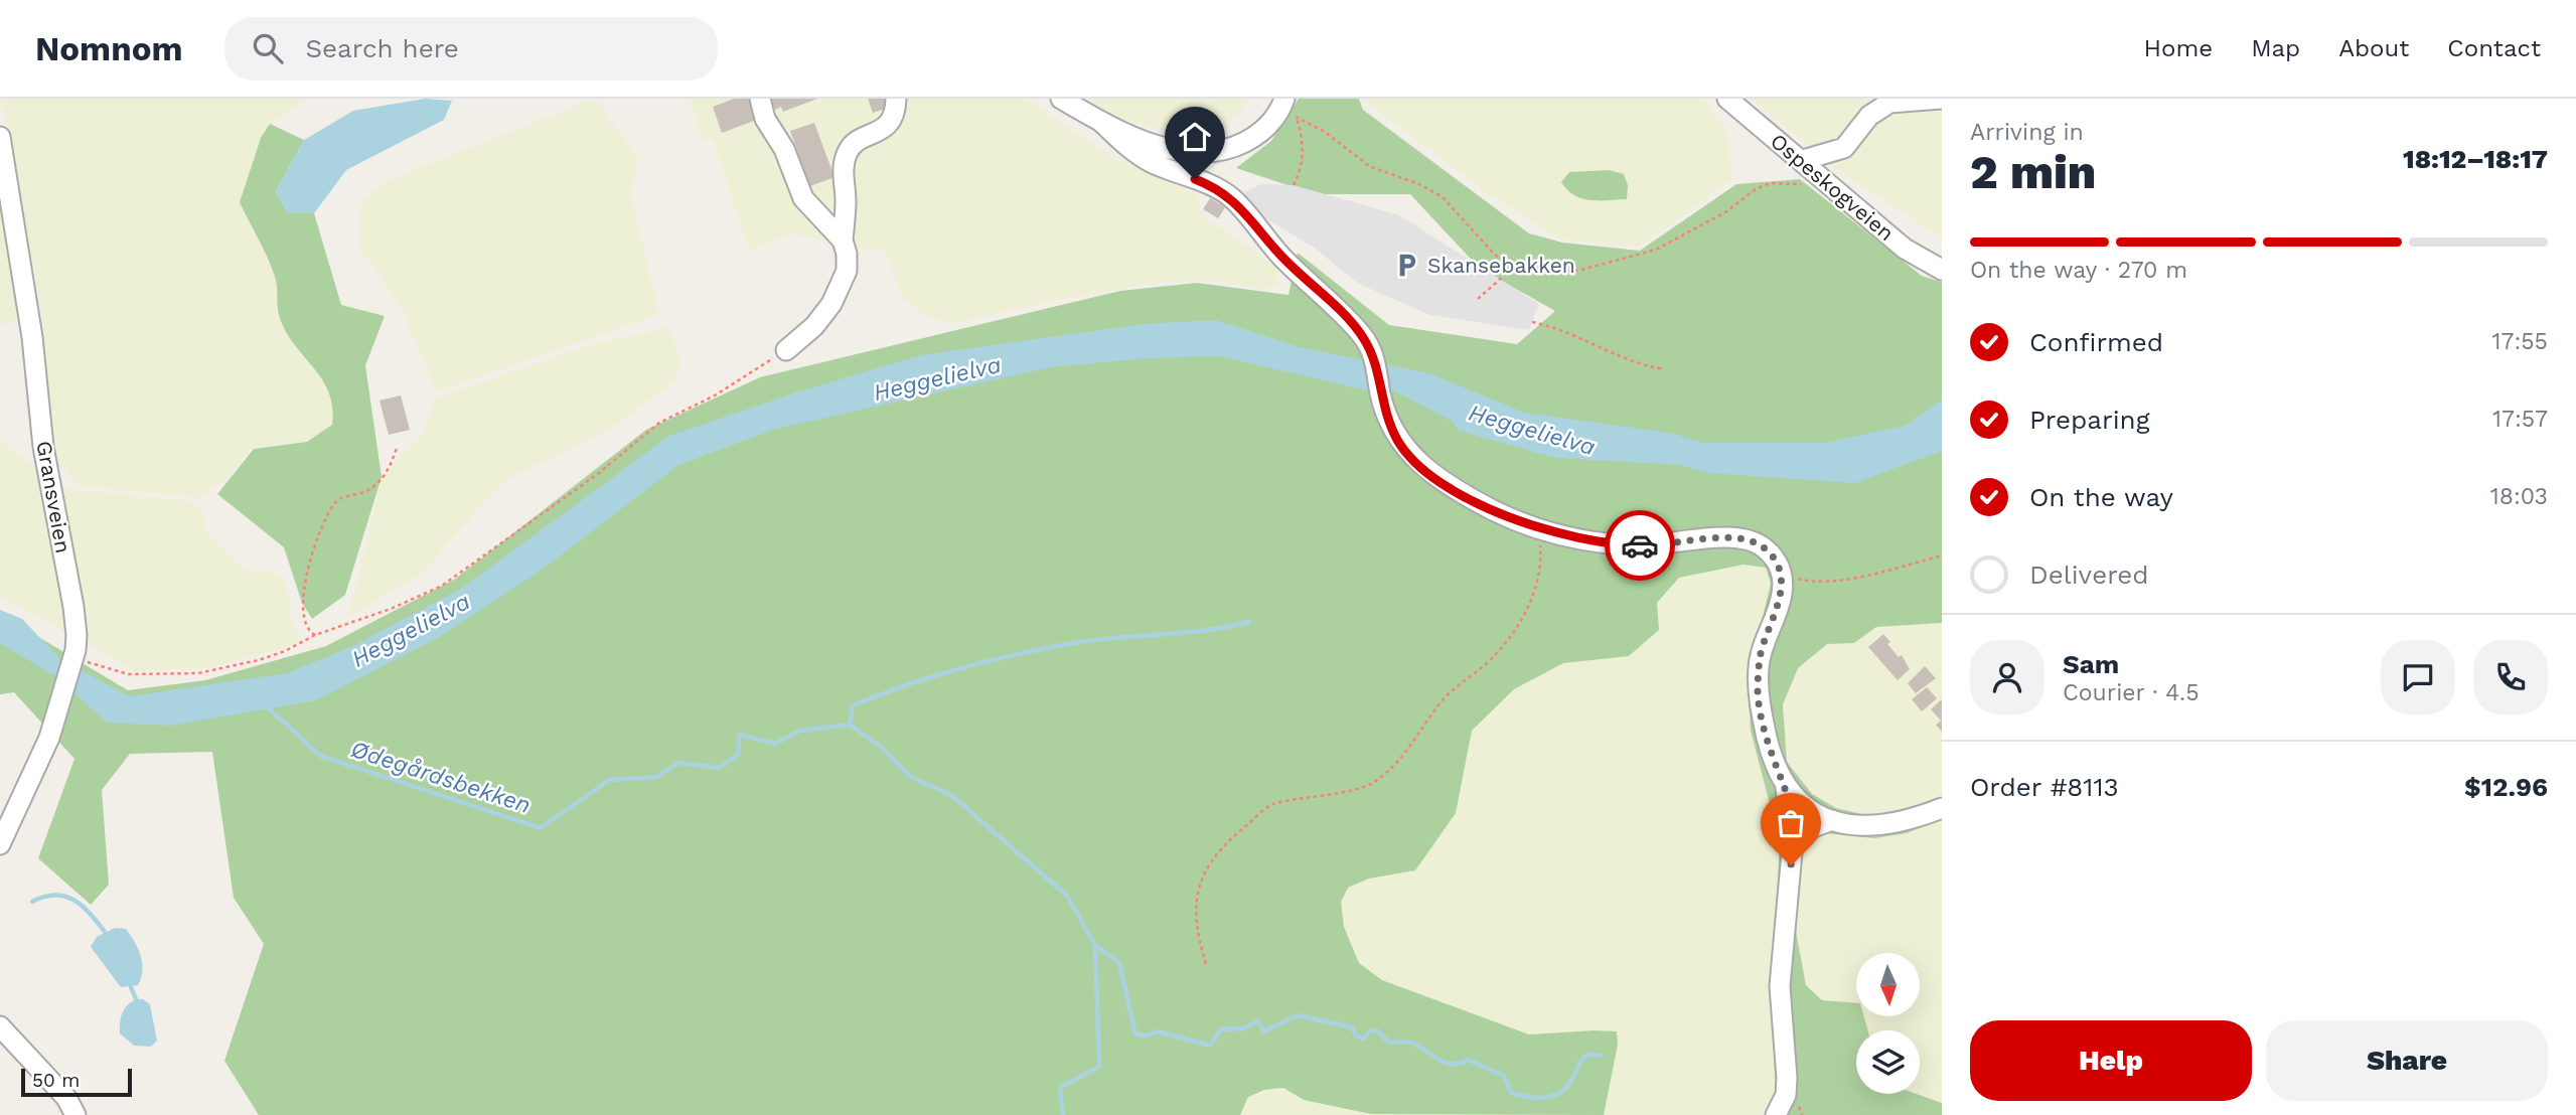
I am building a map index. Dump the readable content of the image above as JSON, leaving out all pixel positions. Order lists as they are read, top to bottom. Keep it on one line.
{"streets":{"street":["Ospeskogveien","Gransveien"]},"water":["Heggelielva","Ødegårdsbekken"],"places":{"parking":["Skansebakken"]},"scale_bar":"50 m","north":"bottom","page":{"header":"Nomnom","search":"Search here","nav":["Home","Map","About","Contact"],"heading":["2 min","Arriving in","18:12–18:17"],"panel":["Sam","Courier · 4.5","Order #8113","$12.96"],"bar":"On the way · 270 m","list":[["Confirmed","17:55"],["Preparing","17:57"],["On the way","18:03"],"Delivered"],"buttons":["Help","Share"],"scale":"50 m"}}
